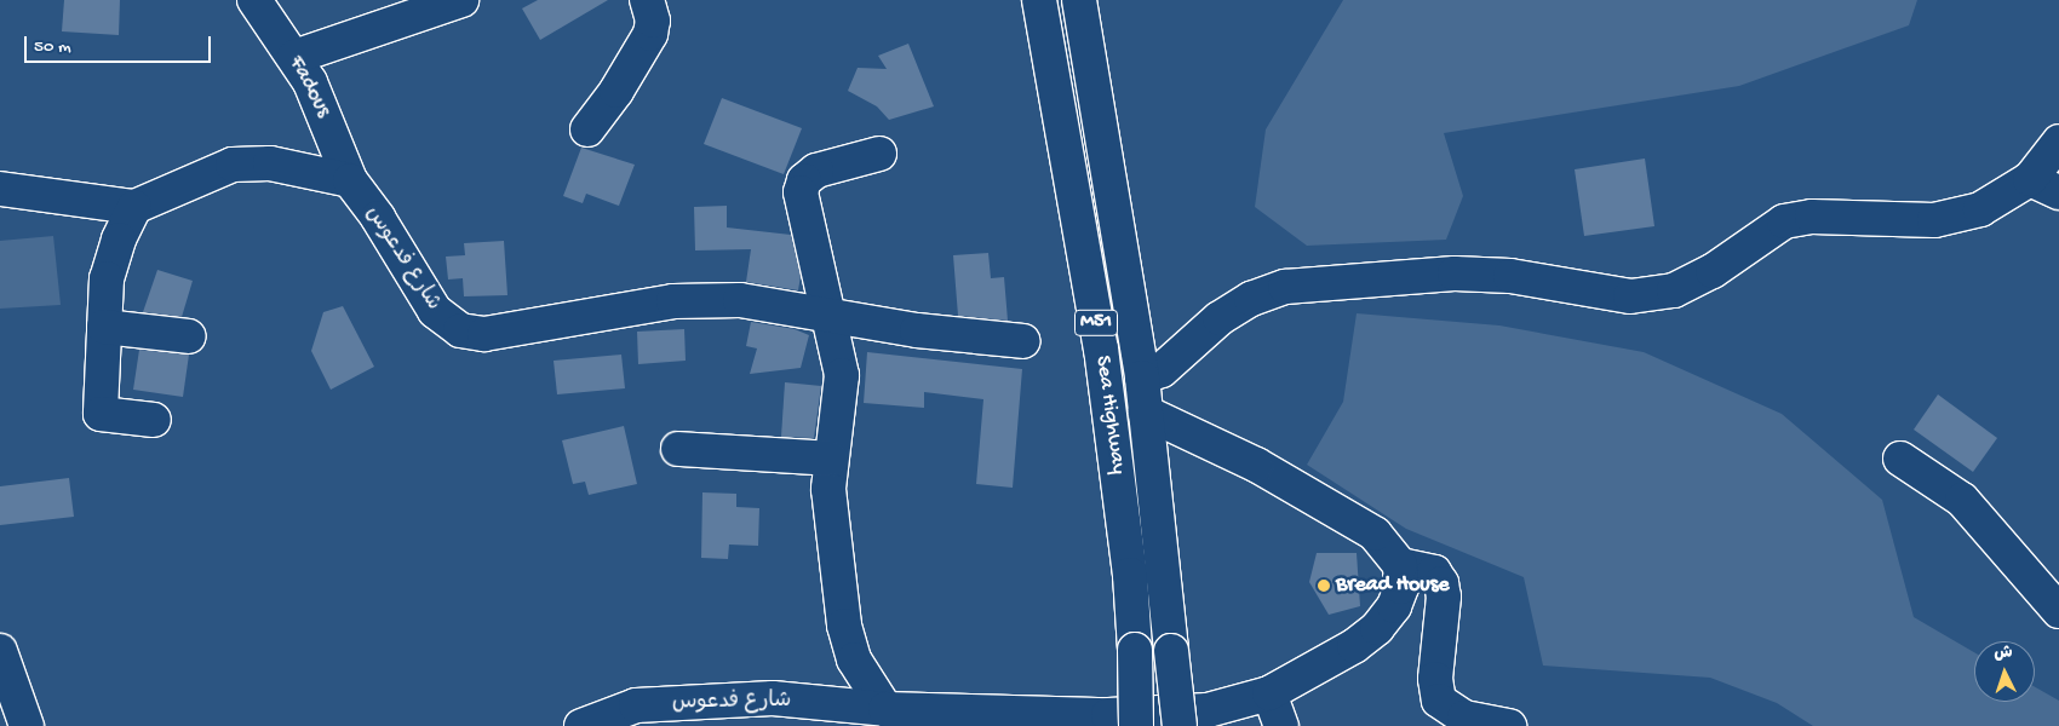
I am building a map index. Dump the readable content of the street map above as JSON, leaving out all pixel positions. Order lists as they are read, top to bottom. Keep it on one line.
{"streets":{"main road":["Fadous","شارع فدعوس","M51","Sea Highway"]},"crossings":[["Fadous","شارع فدعوس"],["شارع فدعوس","Sea Highway"]],"places":["Bread House"],"scale_bar":"50 m","north":"top"}
